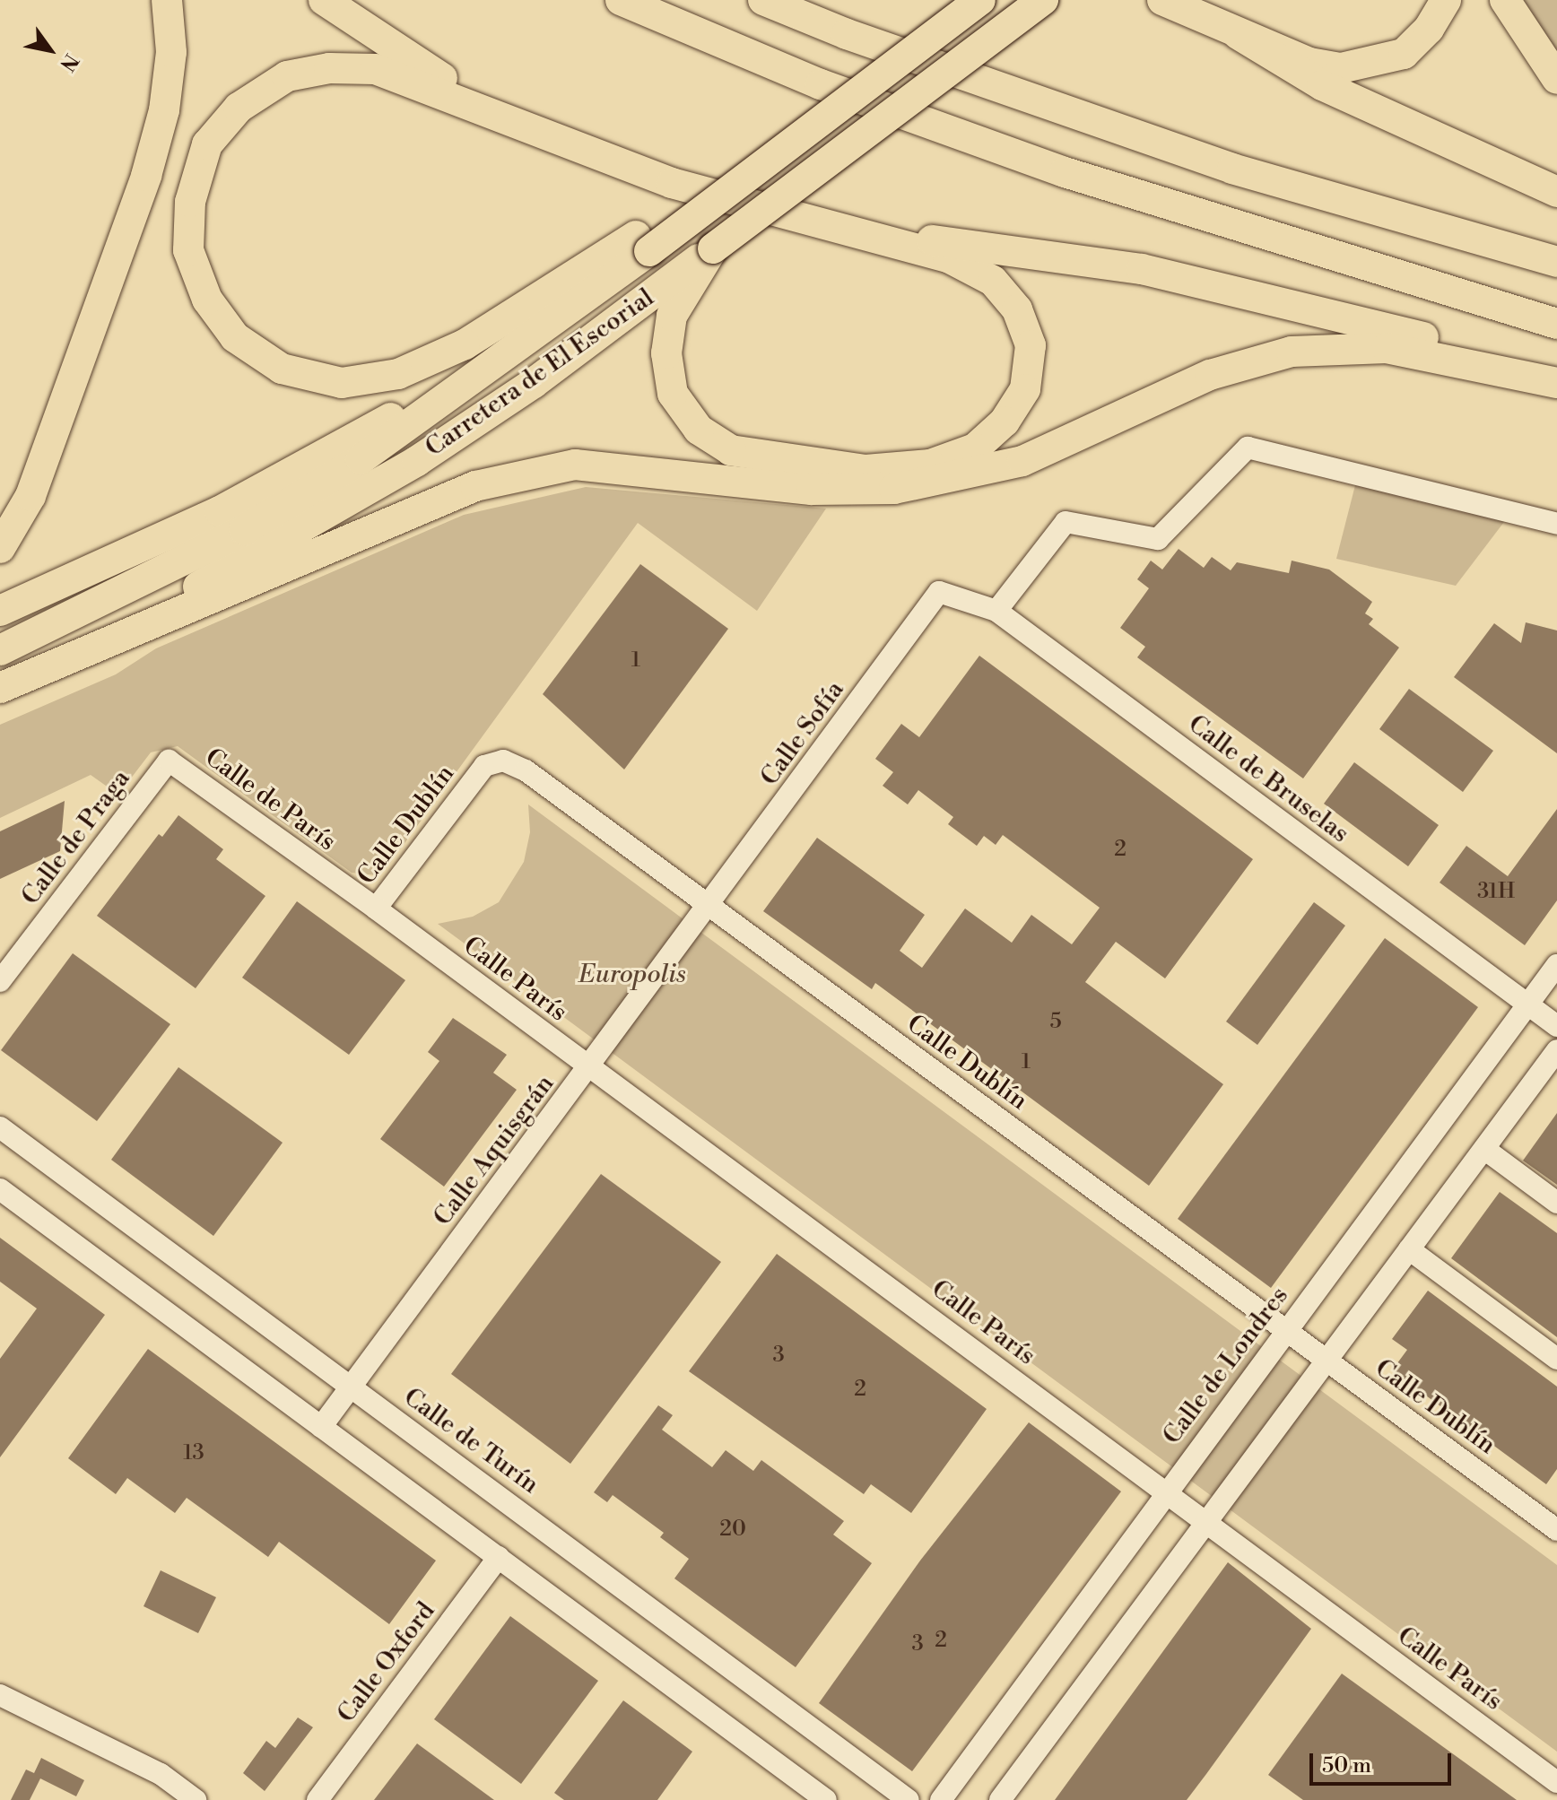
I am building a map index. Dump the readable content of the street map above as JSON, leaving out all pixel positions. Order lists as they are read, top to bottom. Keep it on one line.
{"streets":{"highway":["Carretera de El Escorial"],"street":["Calle Sofía","Calle de Bruselas","Calle de París","Calle Dublín","Calle de Praga","Calle París","Calle Aquisgrán","Calle de Londres","Calle de Turín","Calle Oxford"]},"crossings":[["Calle Sofía","Calle de Bruselas"],["Calle Sofía","Calle Dublín"],["Calle Sofía","Calle Aquisgrán"],["Calle de Bruselas","Calle de Londres"],["Calle de París","Calle Dublín"],["Calle de París","Calle de Praga"],["Calle de París","Calle París"],["Calle Dublín","Calle París"],["Calle Dublín","Calle Aquisgrán"],["Calle Dublín","Calle de Londres"],["Calle París","Calle Aquisgrán"],["Calle París","Calle de Londres"],["Calle Aquisgrán","Calle de Turín"]],"parks":["Europolis"],"house_numbers":["1","2","31H","5","1","3","2","13","20","2","3"],"scale_bar":"50 m","north":"bottom right"}
